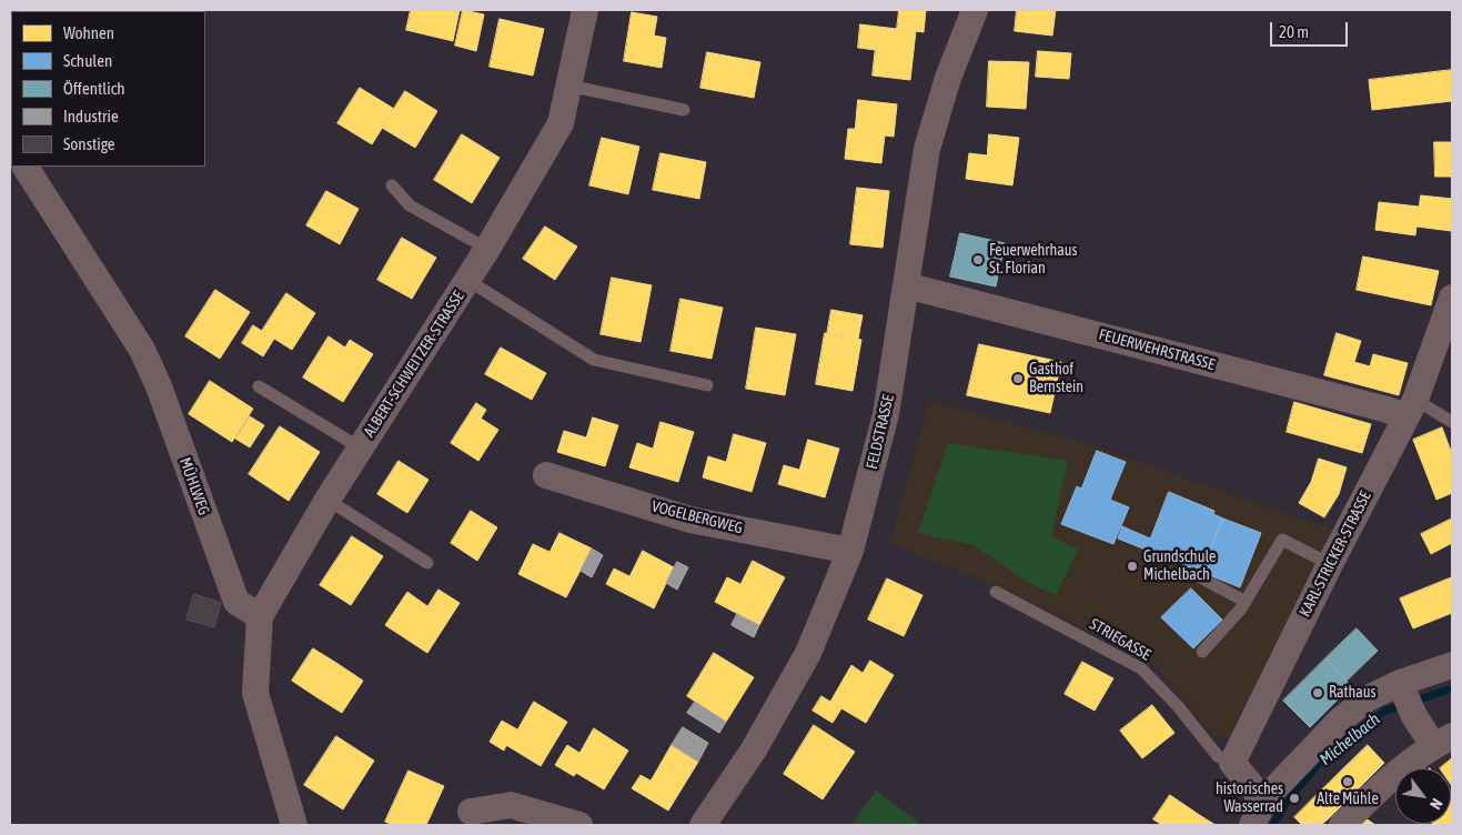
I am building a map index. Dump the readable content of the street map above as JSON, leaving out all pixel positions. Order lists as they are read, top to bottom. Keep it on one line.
{"streets":{"street":["FEUERWEHRSTRASSE","ALBERT-SCHWEITZER-STRASSE","FELDSTRASSE","MÜHLWEG","VOGELBERGWEG","KARL-STRICKER-STRASSE"],"lane":["STRIEGASSE"]},"crossings":[["FEUERWEHRSTRASSE","FELDSTRASSE"],["FEUERWEHRSTRASSE","KARL-STRICKER-STRASSE"],["ALBERT-SCHWEITZER-STRASSE","MÜHLWEG"],["FELDSTRASSE","VOGELBERGWEG"],["KARL-STRICKER-STRASSE","STRIEGASSE"]],"water":["Michelbach"],"places":["Feuerwehrhaus St. Florian","Gasthof Bernstein","Grundschule Michelbach","Rathaus","Alte Mühle","historisches Wasserrad"],"legend":["Wohnen","Schulen","Öffentlich","Industrie","Sonstige"],"scale_bar":"20 m","north":"bottom right"}
